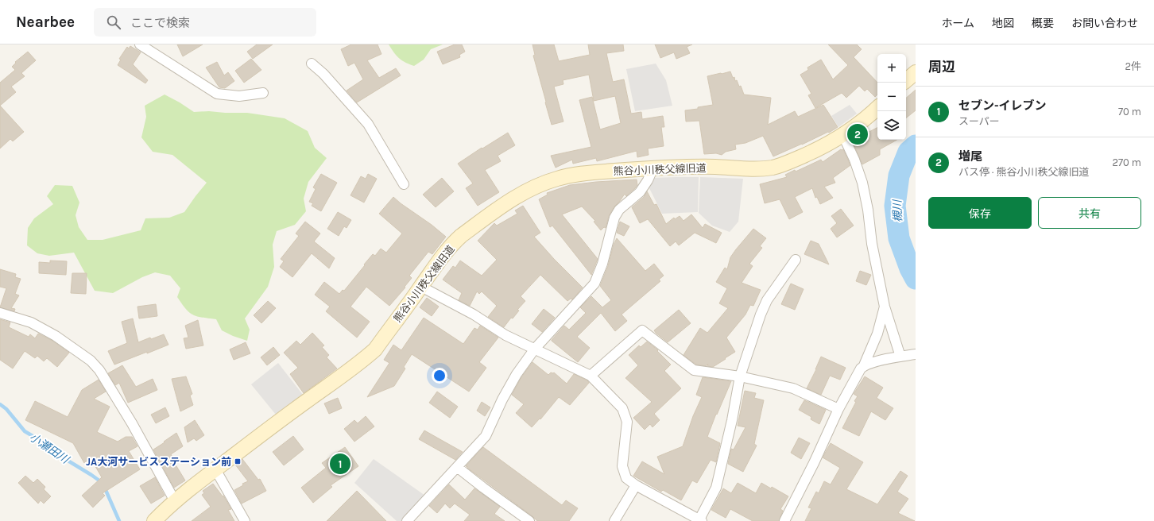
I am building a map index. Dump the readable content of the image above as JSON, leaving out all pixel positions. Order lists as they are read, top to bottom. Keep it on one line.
{"streets":{"street":["熊谷小川秩父線旧道"]},"water":["槻川","小瀬田川"],"places":{"transit":["JA大河サービスステーション前"]},"page":{"header":"Nearbee","search":"ここで検索","nav":["ホーム","地図","概要","お問い合わせ"],"heading":["周辺","2件"],"map_buttons":["+","−"],"list":[{"mark":"1","name":"セブン-イレブン","note":"スーパー","value":"70 m"},{"mark":"2","name":"増尾","note":"バス停 · 熊谷小川秩父線旧道","value":"270 m"}],"pins":["2","1"],"buttons":["保存","共有"]}}
